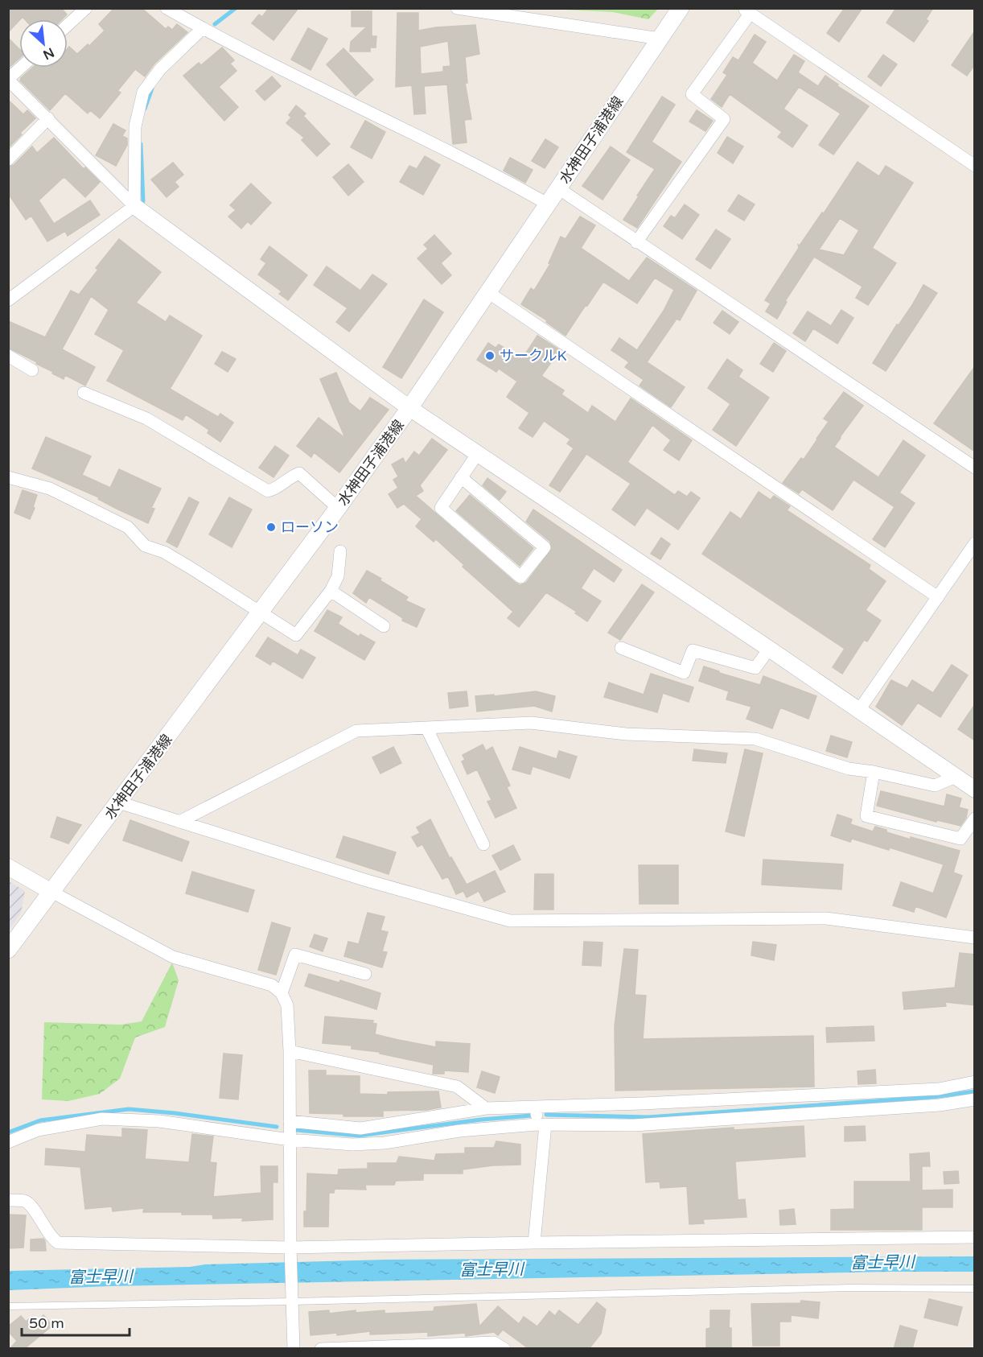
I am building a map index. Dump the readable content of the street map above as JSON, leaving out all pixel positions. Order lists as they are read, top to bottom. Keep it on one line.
{"streets":{"main road":["水神田子浦港線"]},"water":["富士早川"],"places":["サークルK","ローソン"],"scale_bar":"50 m","north":"bottom right"}
